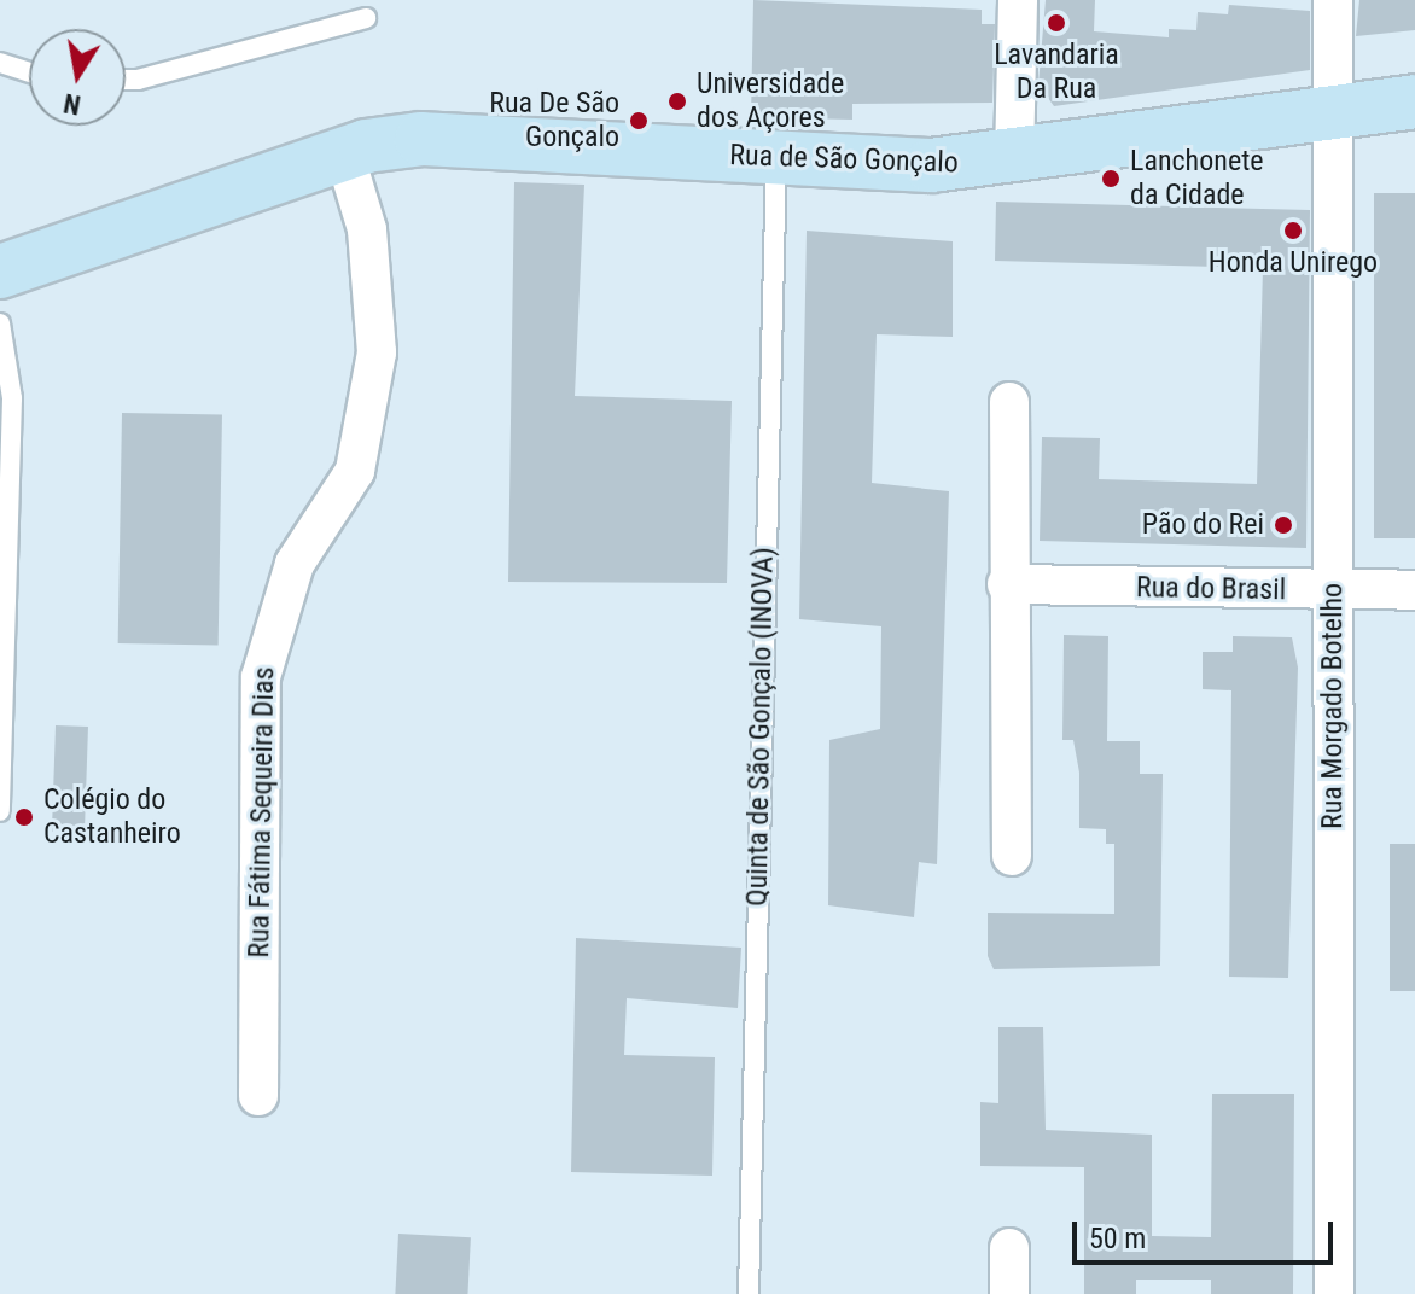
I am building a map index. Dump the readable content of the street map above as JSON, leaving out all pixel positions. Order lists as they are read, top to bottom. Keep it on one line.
{"streets":{"main road":["Rua de São Gonçalo"],"street":["Rua do Brasil","Rua Morgado Botelho","Rua Fátima Sequeira Dias"],"lane":["Quinta de São Gonçalo (INOVA)"]},"crossings":[["Rua de São Gonçalo","Rua Morgado Botelho"],["Rua de São Gonçalo","Quinta de São Gonçalo (INOVA)"],["Rua de São Gonçalo","Rua Fátima Sequeira Dias"],["Rua do Brasil","Rua Morgado Botelho"]],"places":["Lavandaria Da Rua","Universidade dos Açores","Rua De São Gonçalo","Lanchonete da Cidade","Honda Unirego","Pão do Rei","Colégio do Castanheiro"],"scale_bar":"50 m","north":"bottom"}
